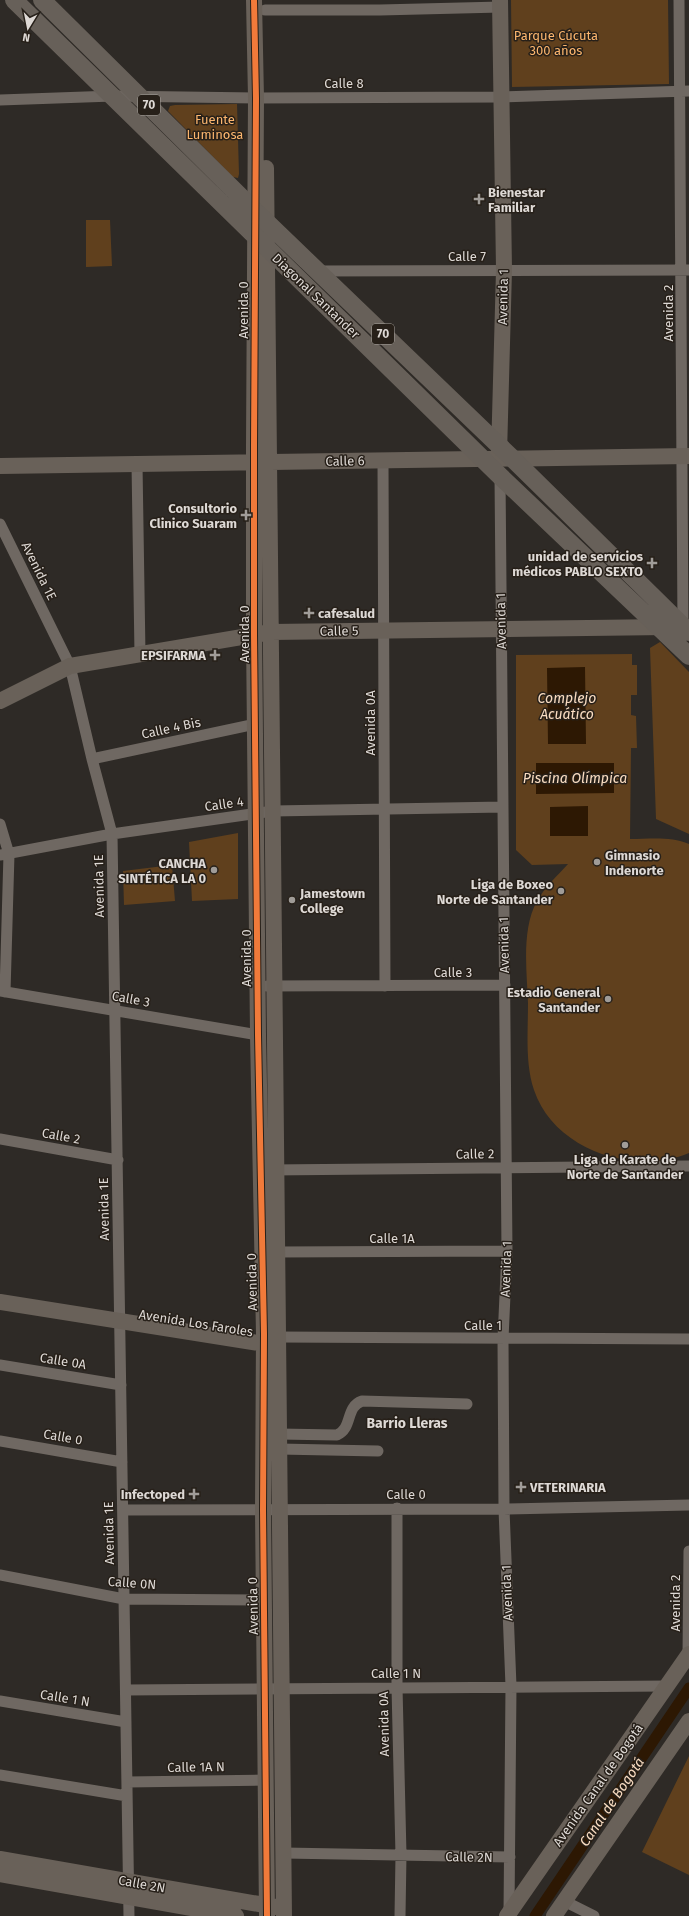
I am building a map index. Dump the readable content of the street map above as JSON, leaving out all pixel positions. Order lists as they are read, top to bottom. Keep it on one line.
{"streets":{"main road":["70","Diagonal Santander"],"street":["Calle 8","Calle 7","Avenida 1","Avenida 0","Avenida 2","Calle 6","Avenida 1E","Calle 5","Avenida 0A","Calle 4 Bis","Calle 4","Calle 3","Calle 2","Calle 1A","Avenida Los Faroles","Calle 1","Calle 0A","Calle 0","Calle 0N","Calle 1 N","Calle 1A N","Avenida Canal de Bogotá","Calle 2N"]},"crossings":[["Calle 8","Diagonal Santander"],["Calle 8","Avenida 1"],["Calle 8","Avenida 0"],["Calle 8","Avenida 2"],["Calle 7","Diagonal Santander"],["Calle 7","Avenida 1"],["Calle 7","Avenida 2"],["Diagonal Santander","Avenida 1"],["Diagonal Santander","Avenida 0"],["Diagonal Santander","Avenida 2"],["Diagonal Santander","Calle 6"],["Diagonal Santander","Calle 5"],["Avenida 1","Calle 6"],["Avenida 1","Calle 5"],["Avenida 1","Calle 4"],["Avenida 1","Calle 3"],["Avenida 1","Calle 2"],["Avenida 1","Calle 1A"],["Avenida 1","Calle 1"],["Avenida 1","Calle 0"],["Avenida 1","Calle 1 N"],["Avenida 1","Avenida Canal de Bogotá"],["Avenida 1","Calle 2N"],["Avenida 0","Calle 6"],["Avenida 0","Calle 5"],["Avenida 0","Calle 4 Bis"],["Avenida 0","Calle 4"],["Avenida 0","Calle 3"],["Avenida 0","Calle 2"],["Avenida 0","Calle 1A"],["Avenida 0","Avenida Los Faroles"],["Avenida 0","Calle 1"],["Avenida 0","Calle 0"],["Avenida 0","Calle 0N"],["Avenida 0","Calle 1 N"],["Avenida 0","Calle 1A N"],["Avenida 0","Calle 2N"],["Avenida 2","Calle 6"],["Avenida 2","Calle 5"],["Avenida 2","Avenida Canal de Bogotá"],["Calle 6","Avenida 0A"],["Avenida 1E","Calle 5"],["Avenida 1E","Calle 4 Bis"],["Avenida 1E","Calle 4"],["Avenida 1E","Calle 3"],["Avenida 1E","Calle 2"],["Avenida 1E","Avenida Los Faroles"],["Avenida 1E","Calle 0A"],["Avenida 1E","Calle 0"],["Avenida 1E","Calle 0N"],["Avenida 1E","Calle 1 N"],["Avenida 1E","Calle 1A N"],["Avenida 1E","Calle 2N"],["Calle 5","Avenida 0A"],["Avenida 0A","Calle 4"],["Avenida 0A","Calle 3"],["Avenida 0A","Calle 0"],["Avenida 0A","Calle 1 N"],["Avenida 0A","Calle 2N"],["Avenida Los Faroles","Calle 1"],["Calle 1 N","Avenida Canal de Bogotá"]],"districts":["Barrio Lleras"],"water":["Complejo Acuático","Piscina Olímpica","Canal de Bogotá"],"parks":["Parque Cúcuta 300 años","Fuente Luminosa"],"places":{"health":["Bienestar Familiar","Consultorio Clinico Suaram","unidad de servicios médicos PABLO SEXTO","cafesalud","EPSIFARMA","VETERINARIA","Infectoped"],"other":["Gimnasio Indenorte","CANCHA SINTÉTICA LA 0","Liga de Boxeo Norte de Santander","Jamestown College","Estadio General Santander","Liga de Karate de Norte de Santander"]},"north":"bottom"}
